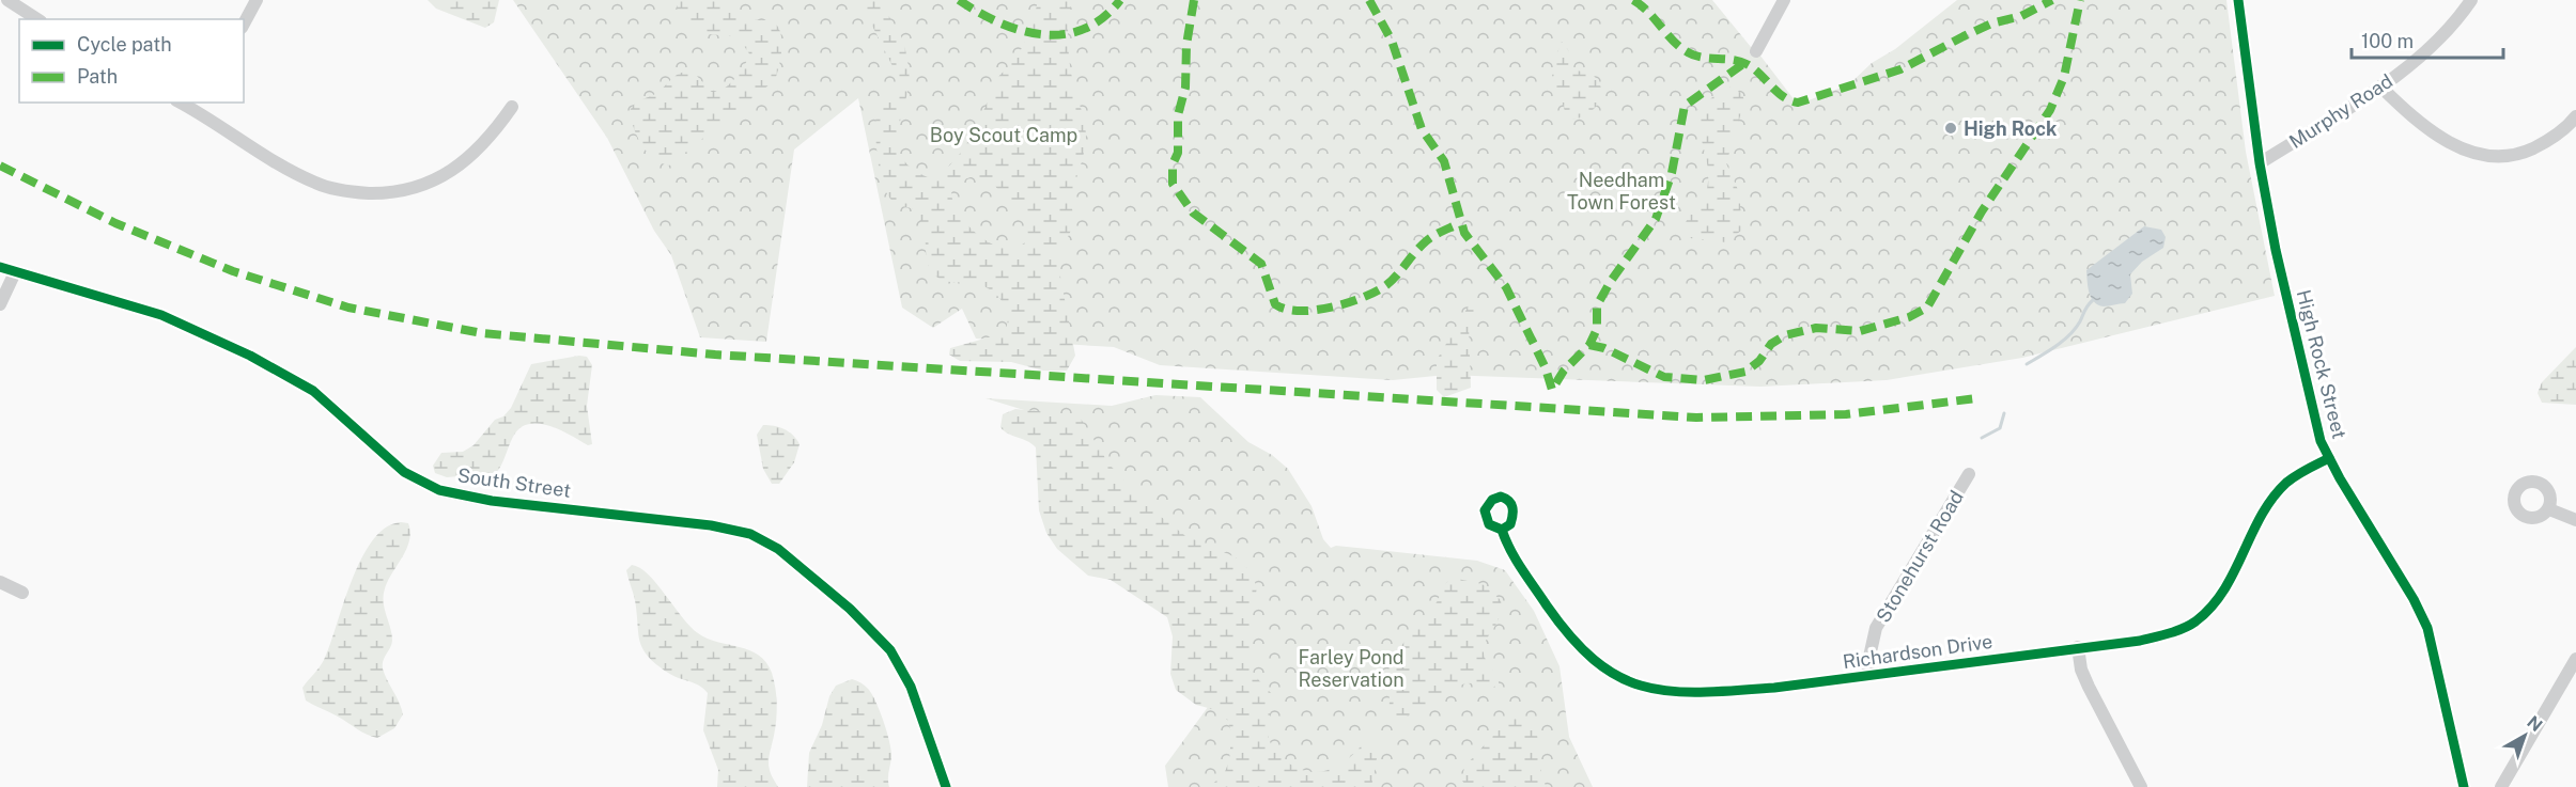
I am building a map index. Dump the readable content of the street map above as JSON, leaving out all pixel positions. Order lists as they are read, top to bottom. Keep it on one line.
{"streets":{"street":["Murphy Road","High Rock Street","South Street","Stonehurst Road","Richardson Drive"]},"crossings":[["Murphy Road","High Rock Street"],["High Rock Street","Richardson Drive"],["Stonehurst Road","Richardson Drive"]],"parks":["Boy Scout Camp","Needham Town Forest","Farley Pond Reservation"],"places":["High Rock"],"legend":["Cycle path","Path"],"scale_bar":"100 m","north":"top right"}
